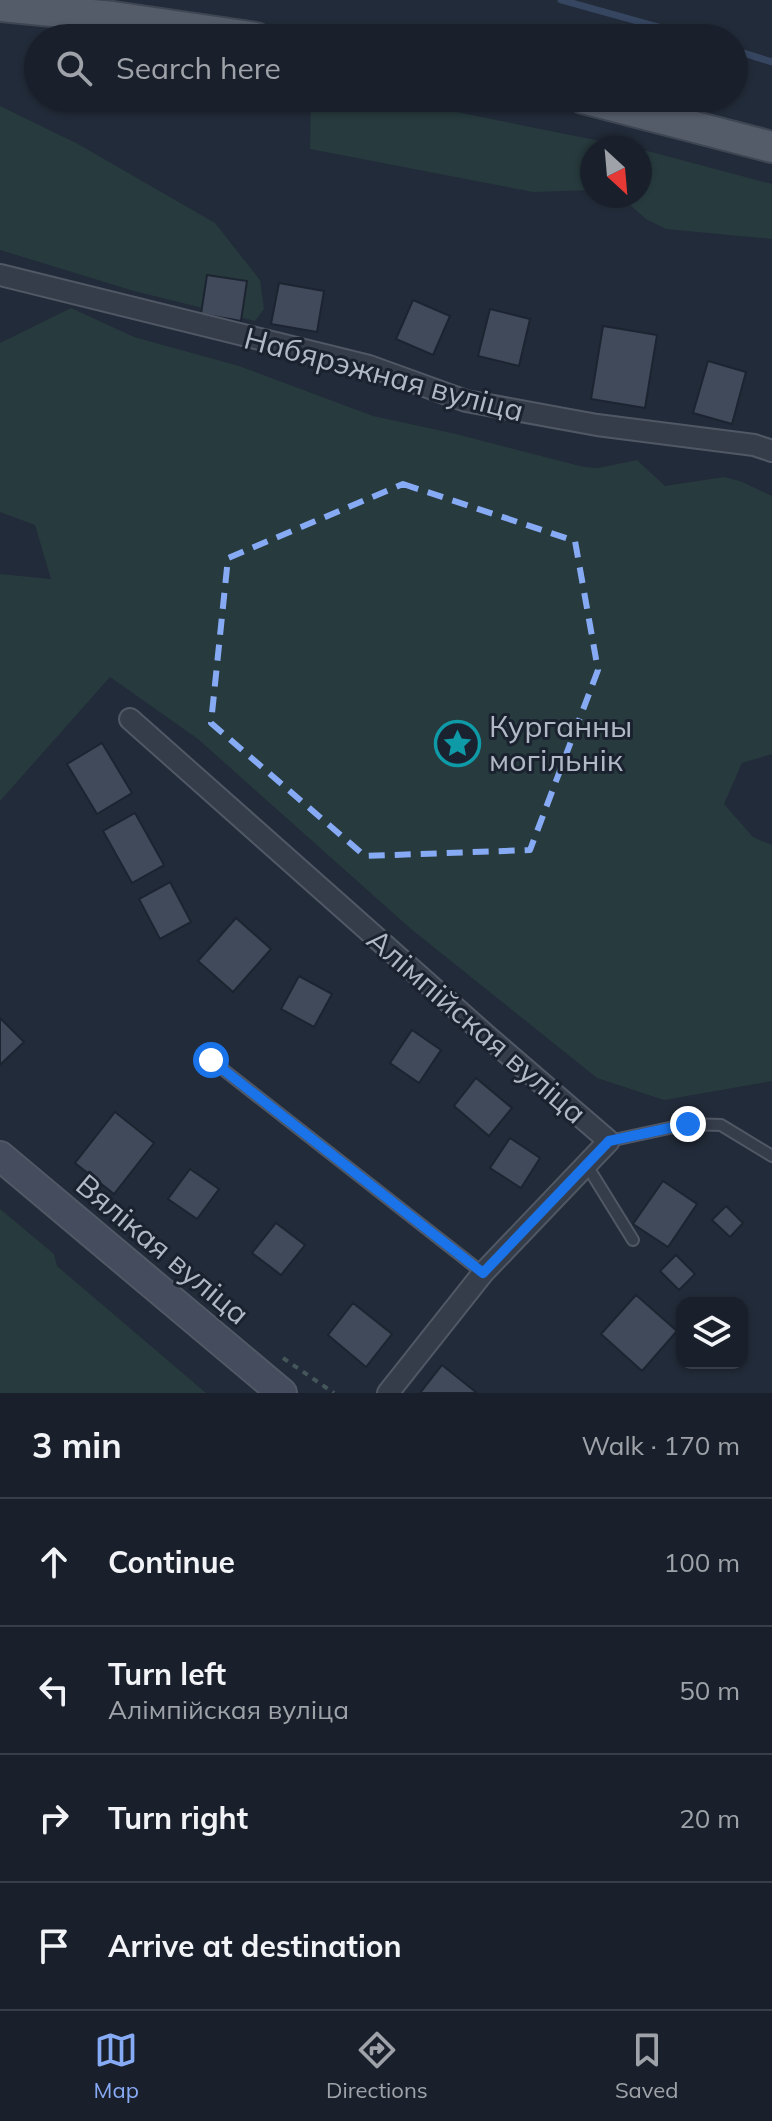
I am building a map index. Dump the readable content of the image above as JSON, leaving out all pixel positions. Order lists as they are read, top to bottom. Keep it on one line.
{"streets":{"main road":["Вялікая вуліца"],"street":["Набярэжная вуліца","Алімпійская вуліца"]},"places":{"place":["Курганны могільнік"]},"north":"bottom right","page":{"search":"Search here","heading":["3 min","Walk · 170 m"],"list":[["Continue","100 m"],["Turn left","Алімпійская вуліца","50 m"],["Turn right","20 m"],"Arrive at destination"],"nav":["Map","Directions","Saved"]}}
